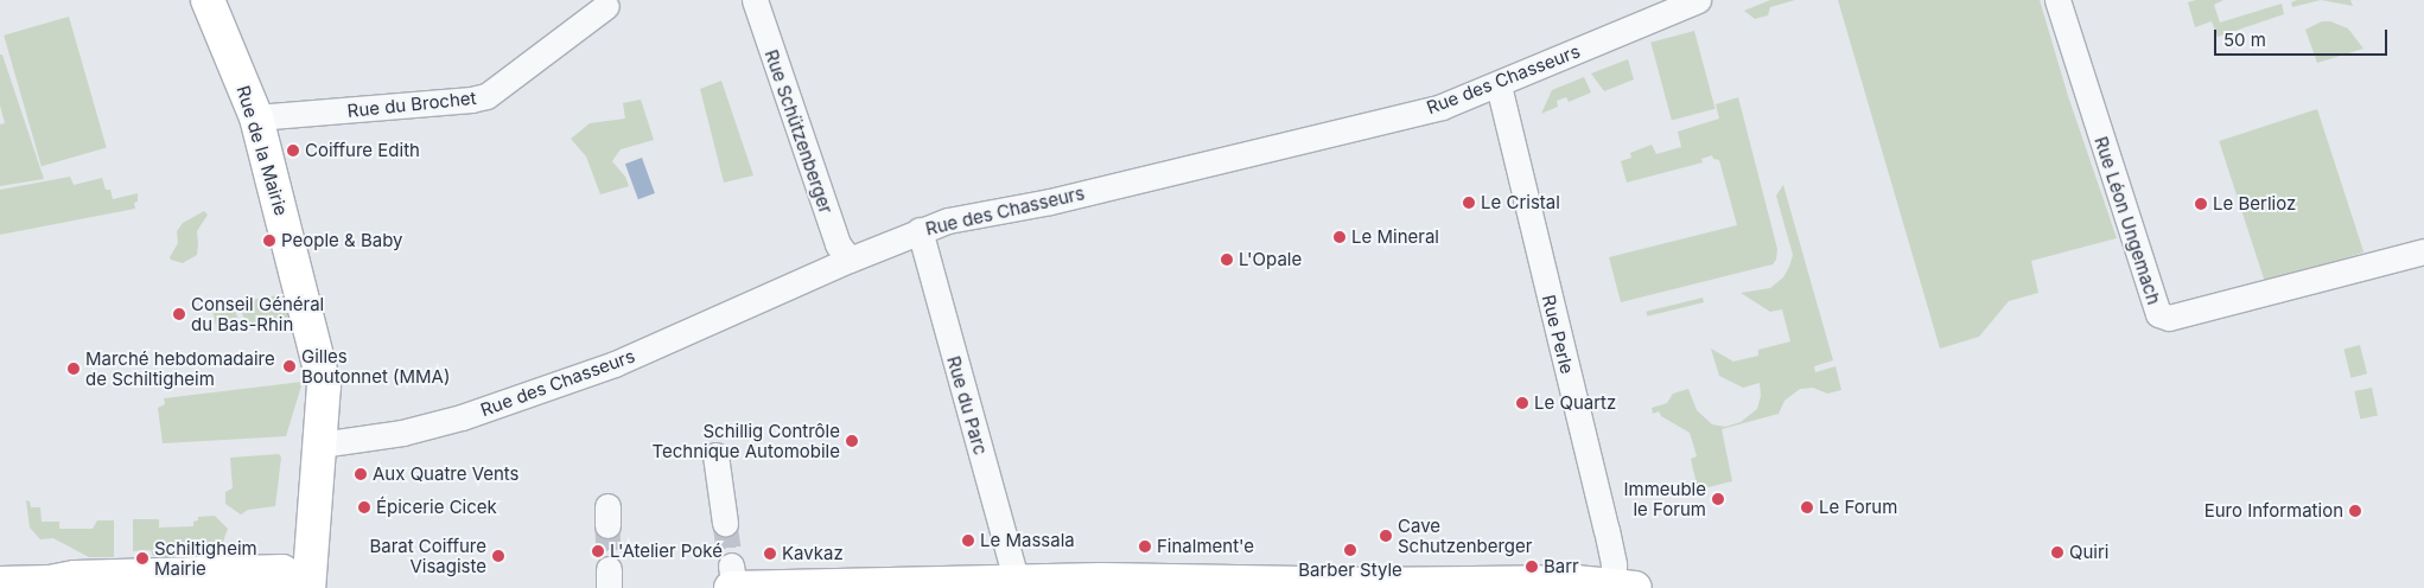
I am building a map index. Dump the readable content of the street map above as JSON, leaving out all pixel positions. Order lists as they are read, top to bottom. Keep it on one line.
{"streets":{"main road":["Rue de la Mairie"],"street":["Rue des Chasseurs","Rue du Brochet","Rue Schützenberger","Rue Léon Ungemach","Rue Perle","Rue du Parc"]},"crossings":[["Rue des Chasseurs","Rue Schützenberger"],["Rue des Chasseurs","Rue de la Mairie"],["Rue des Chasseurs","Rue Perle"],["Rue des Chasseurs","Rue du Parc"],["Rue du Brochet","Rue de la Mairie"]],"places":["Coiffure Edith","Le Cristal","Le Berlioz","Le Mineral","People & Baby","L'Opale","Conseil Général du Bas-Rhin","Gilles Boutonnet (MMA)","Marché hebdomadaire de Schiltigheim","Le Quartz","Schillig Contrôle Technique Automobile","Aux Quatre Vents","Immeuble le Forum","Épicerie Cicek","Le Forum","Euro Information","Cave Schutzenberger","Le Massala","Finalment'e","Barber Style","L'Atelier Poké","Quiri","Kavkaz","Barat Coiffure Visagiste","Schiltigheim Mairie","Barr"],"scale_bar":"50 m"}
